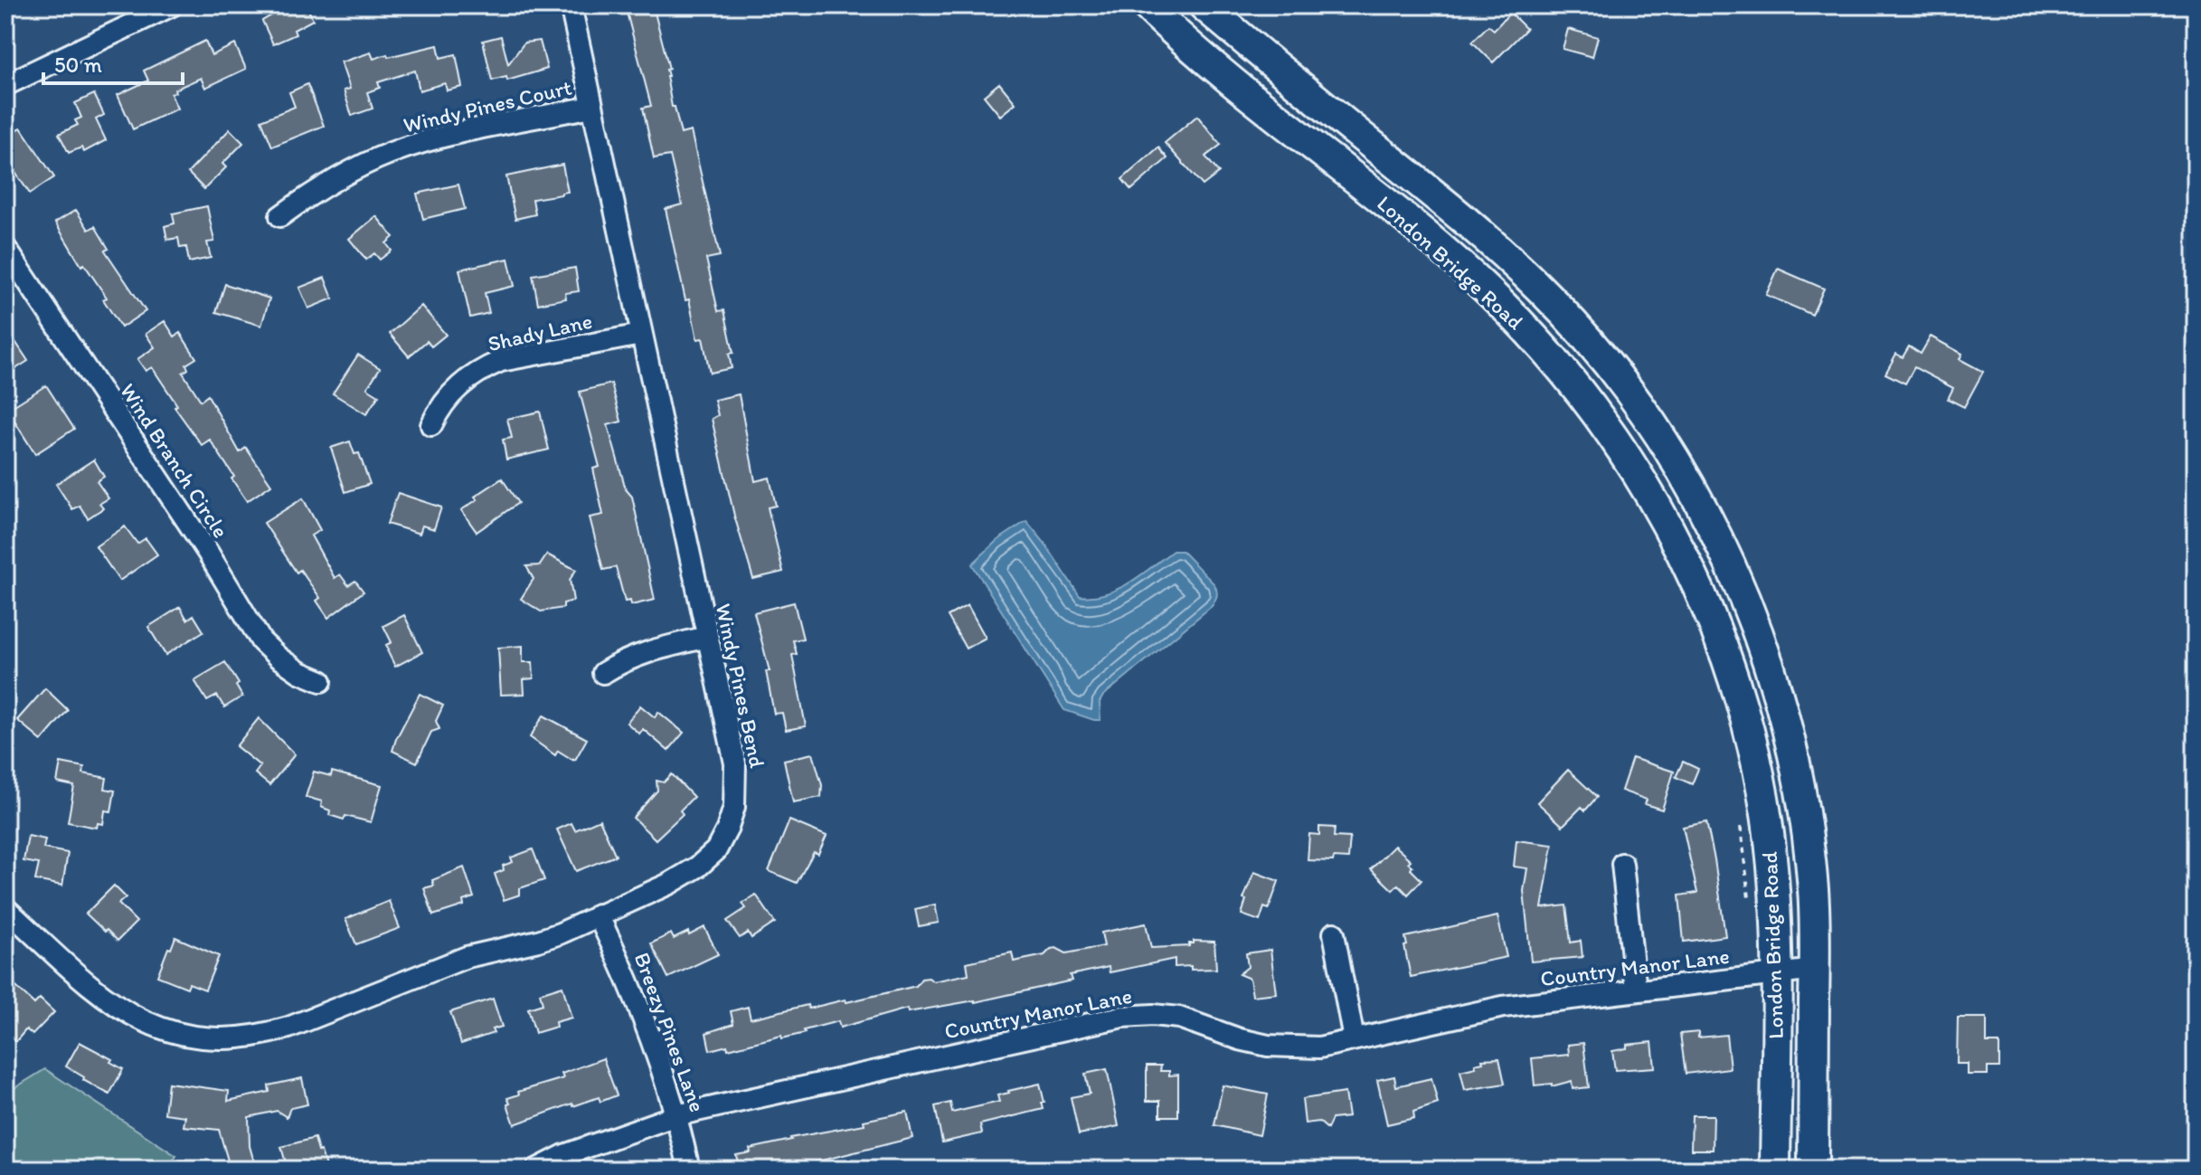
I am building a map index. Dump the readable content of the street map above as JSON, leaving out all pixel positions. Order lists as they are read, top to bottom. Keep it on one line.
{"streets":{"main road":["London Bridge Road"],"street":["Windy Pines Court","Shady Lane","Wind Branch Circle","Windy Pines Bend","Country Manor Lane","Breezy Pines Lane"]},"crossings":[["Windy Pines Court","Windy Pines Bend"],["London Bridge Road","Country Manor Lane"],["Shady Lane","Windy Pines Bend"],["Windy Pines Bend","Breezy Pines Lane"],["Country Manor Lane","Breezy Pines Lane"]],"scale_bar":"50 m"}
